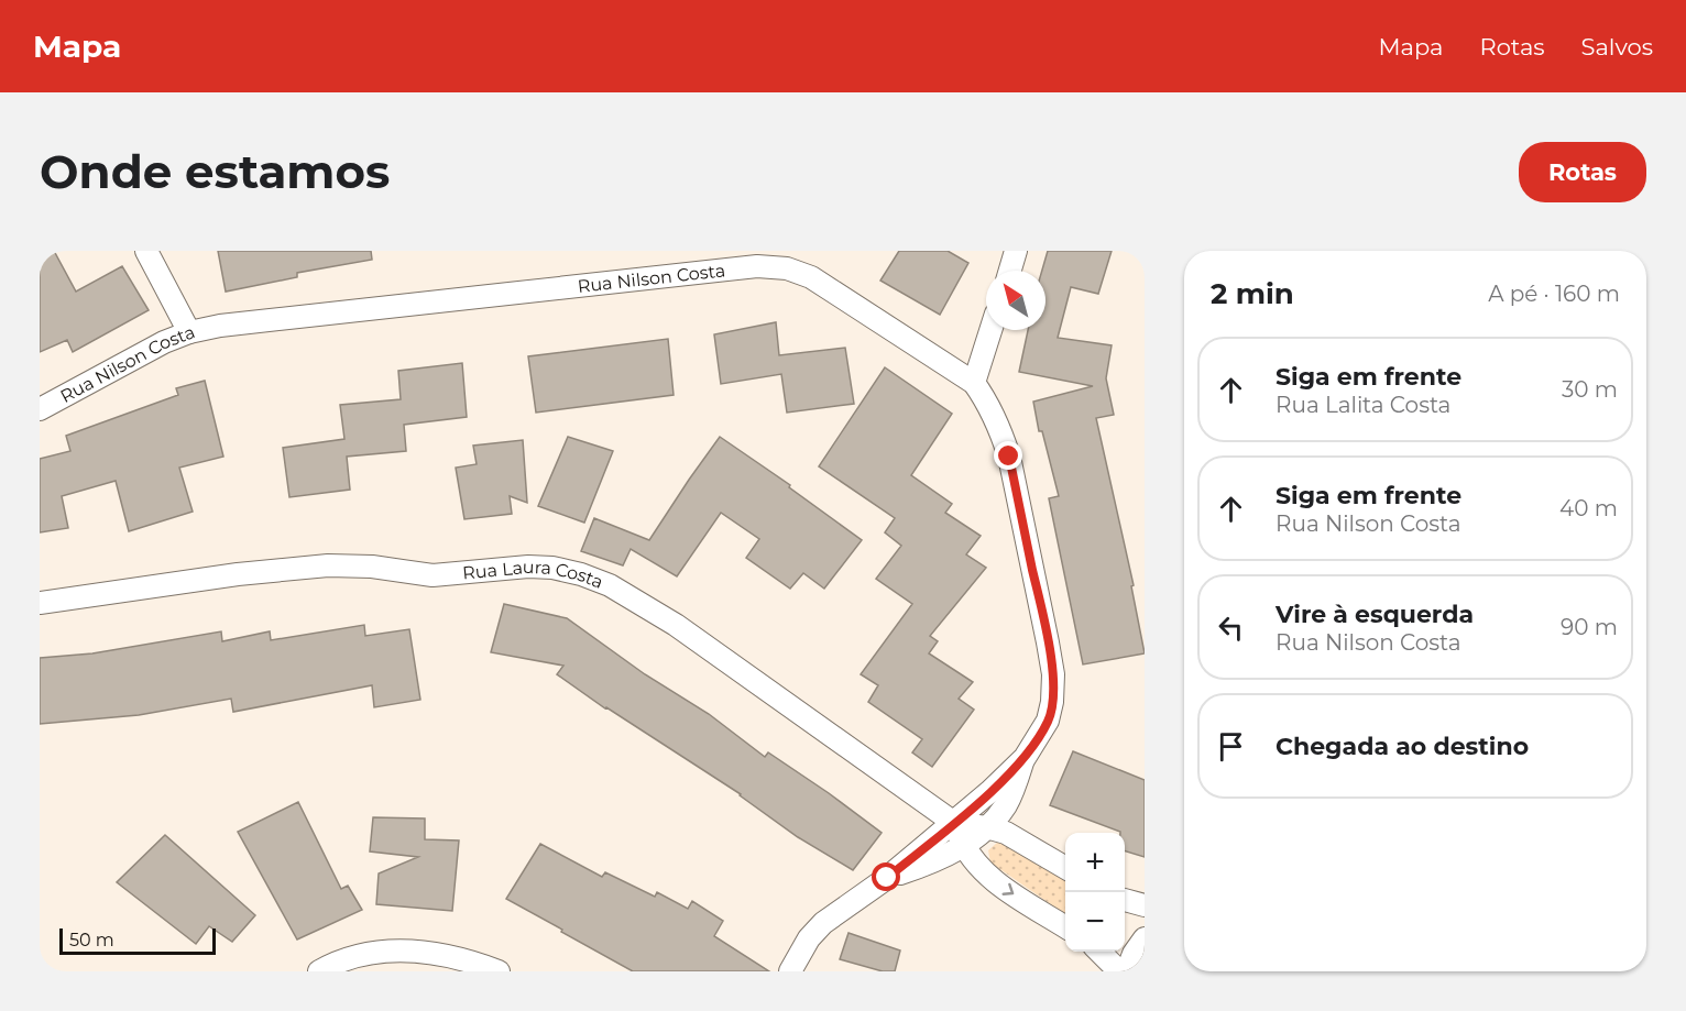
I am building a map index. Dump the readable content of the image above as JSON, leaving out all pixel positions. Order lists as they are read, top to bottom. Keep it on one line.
{"streets":{"street":["Rua Nilson Costa","Rua Laura Costa"]},"crossings":[["Rua Nilson Costa","Rua Laura Costa"]],"scale_bar":"50 m","north":"top left","page":{"header":"Mapa","nav":["Mapa","Rotas","Salvos"],"buttons":"Rotas","title":"Onde estamos","heading":["2 min","A pé · 160 m"],"list":[["Siga em frente","Rua Lalita Costa","30 m"],["Siga em frente","Rua Nilson Costa","40 m"],["Vire à esquerda","Rua Nilson Costa","90 m"],"Chegada ao destino"],"map_buttons":["+","−"],"scale":"50 m"}}
